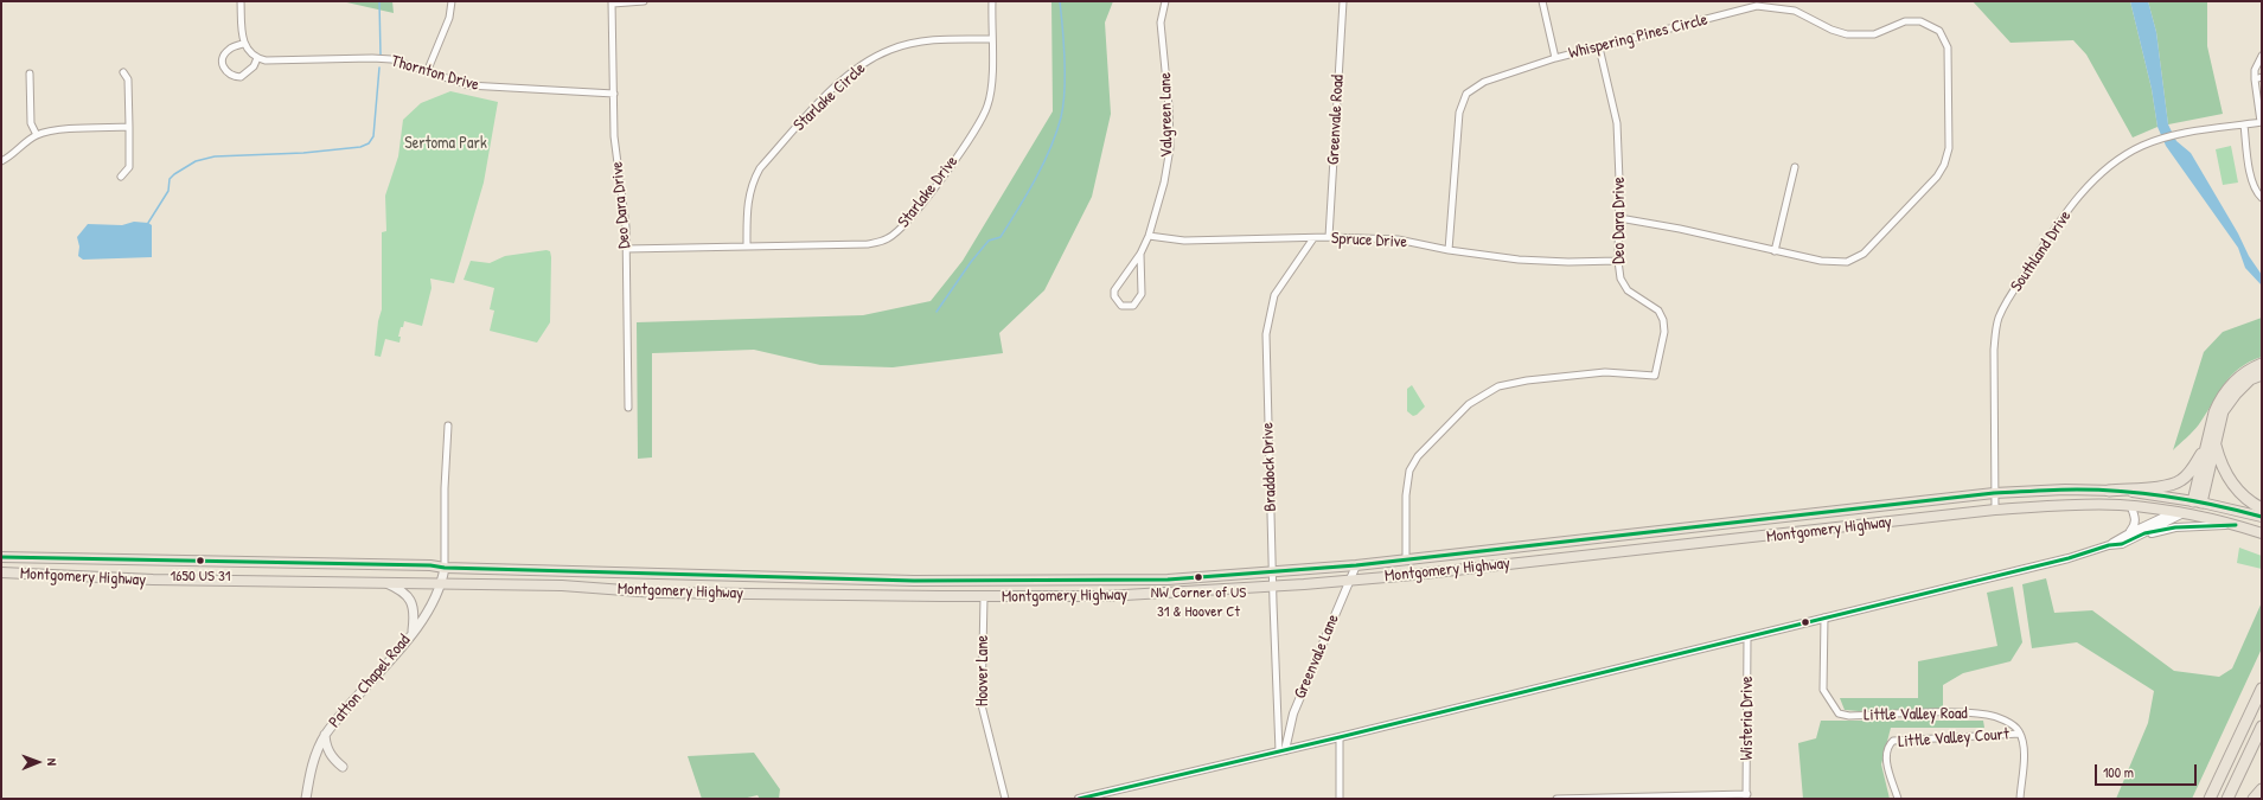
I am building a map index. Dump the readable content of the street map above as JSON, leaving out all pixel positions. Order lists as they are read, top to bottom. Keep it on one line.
{"streets":{"main road":["Montgomery Highway","Patton Chapel Road"],"street":["Whispering Pines Circle","Thornton Drive","Starlake Circle","Valgreen Lane","Greenvale Road","Starlake Drive","Deo Dara Drive","Spruce Drive","Southland Drive","Braddock Drive","Greenvale Lane","Hoover Lane","Little Valley Road","Wisteria Drive","Little Valley Court"]},"crossings":[["Whispering Pines Circle","Deo Dara Drive"],["Whispering Pines Circle","Spruce Drive"],["Thornton Drive","Deo Dara Drive"],["Starlake Circle","Starlake Drive"],["Valgreen Lane","Spruce Drive"],["Greenvale Road","Spruce Drive"],["Starlake Drive","Deo Dara Drive"],["Deo Dara Drive","Spruce Drive"],["Deo Dara Drive","Montgomery Highway"],["Spruce Drive","Braddock Drive"],["Southland Drive","Montgomery Highway"],["Braddock Drive","Montgomery Highway"],["Braddock Drive","Greenvale Lane"],["Montgomery Highway","Greenvale Lane"],["Montgomery Highway","Hoover Lane"],["Montgomery Highway","Patton Chapel Road"],["Little Valley Road","Little Valley Court"]],"parks":["Sertoma Park"],"places":["1650 US 31","NW Corner of US 31 & Hoover Ct"],"scale_bar":"100 m","north":"right"}
